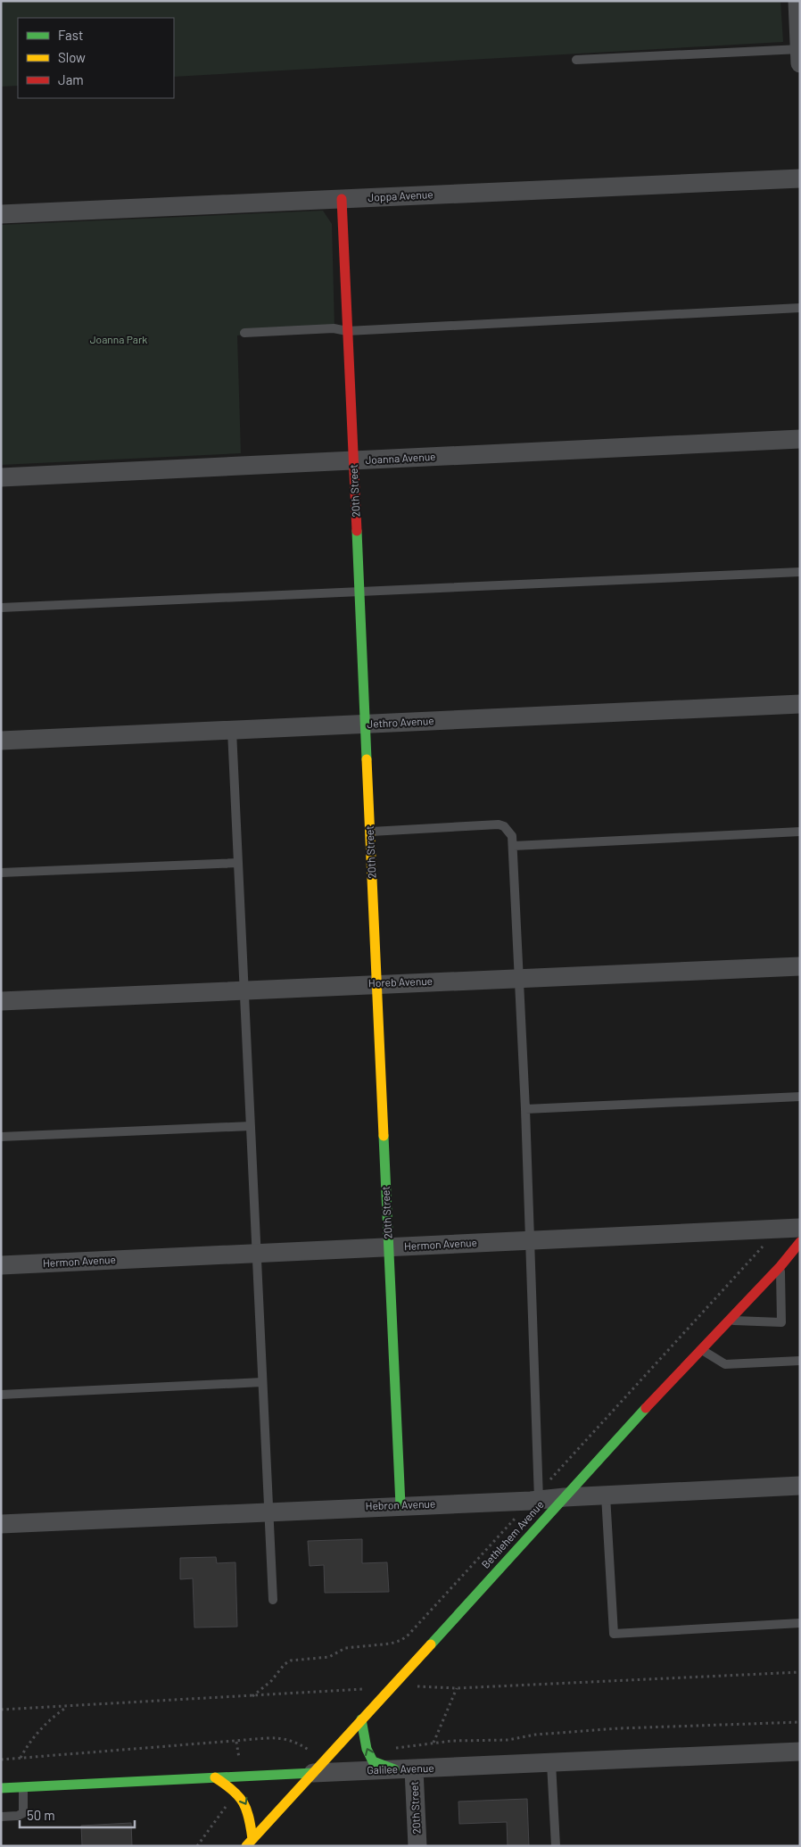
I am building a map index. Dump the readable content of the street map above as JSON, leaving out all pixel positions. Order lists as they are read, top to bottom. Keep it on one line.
{"streets":{"street":["Joppa Avenue","Joanna Avenue","20th Street","Jethro Avenue","Horeb Avenue","Hermon Avenue","Hebron Avenue","Bethlehem Avenue","Galilee Avenue"]},"crossings":[["Joppa Avenue","20th Street"],["Joanna Avenue","20th Street"],["20th Street","Jethro Avenue"],["20th Street","Horeb Avenue"],["20th Street","Hermon Avenue"],["20th Street","Hebron Avenue"],["20th Street","Galilee Avenue"],["Hebron Avenue","Bethlehem Avenue"],["Bethlehem Avenue","Galilee Avenue"]],"parks":["Joanna Park"],"legend":["Fast","Slow","Jam"],"scale_bar":"50 m"}
